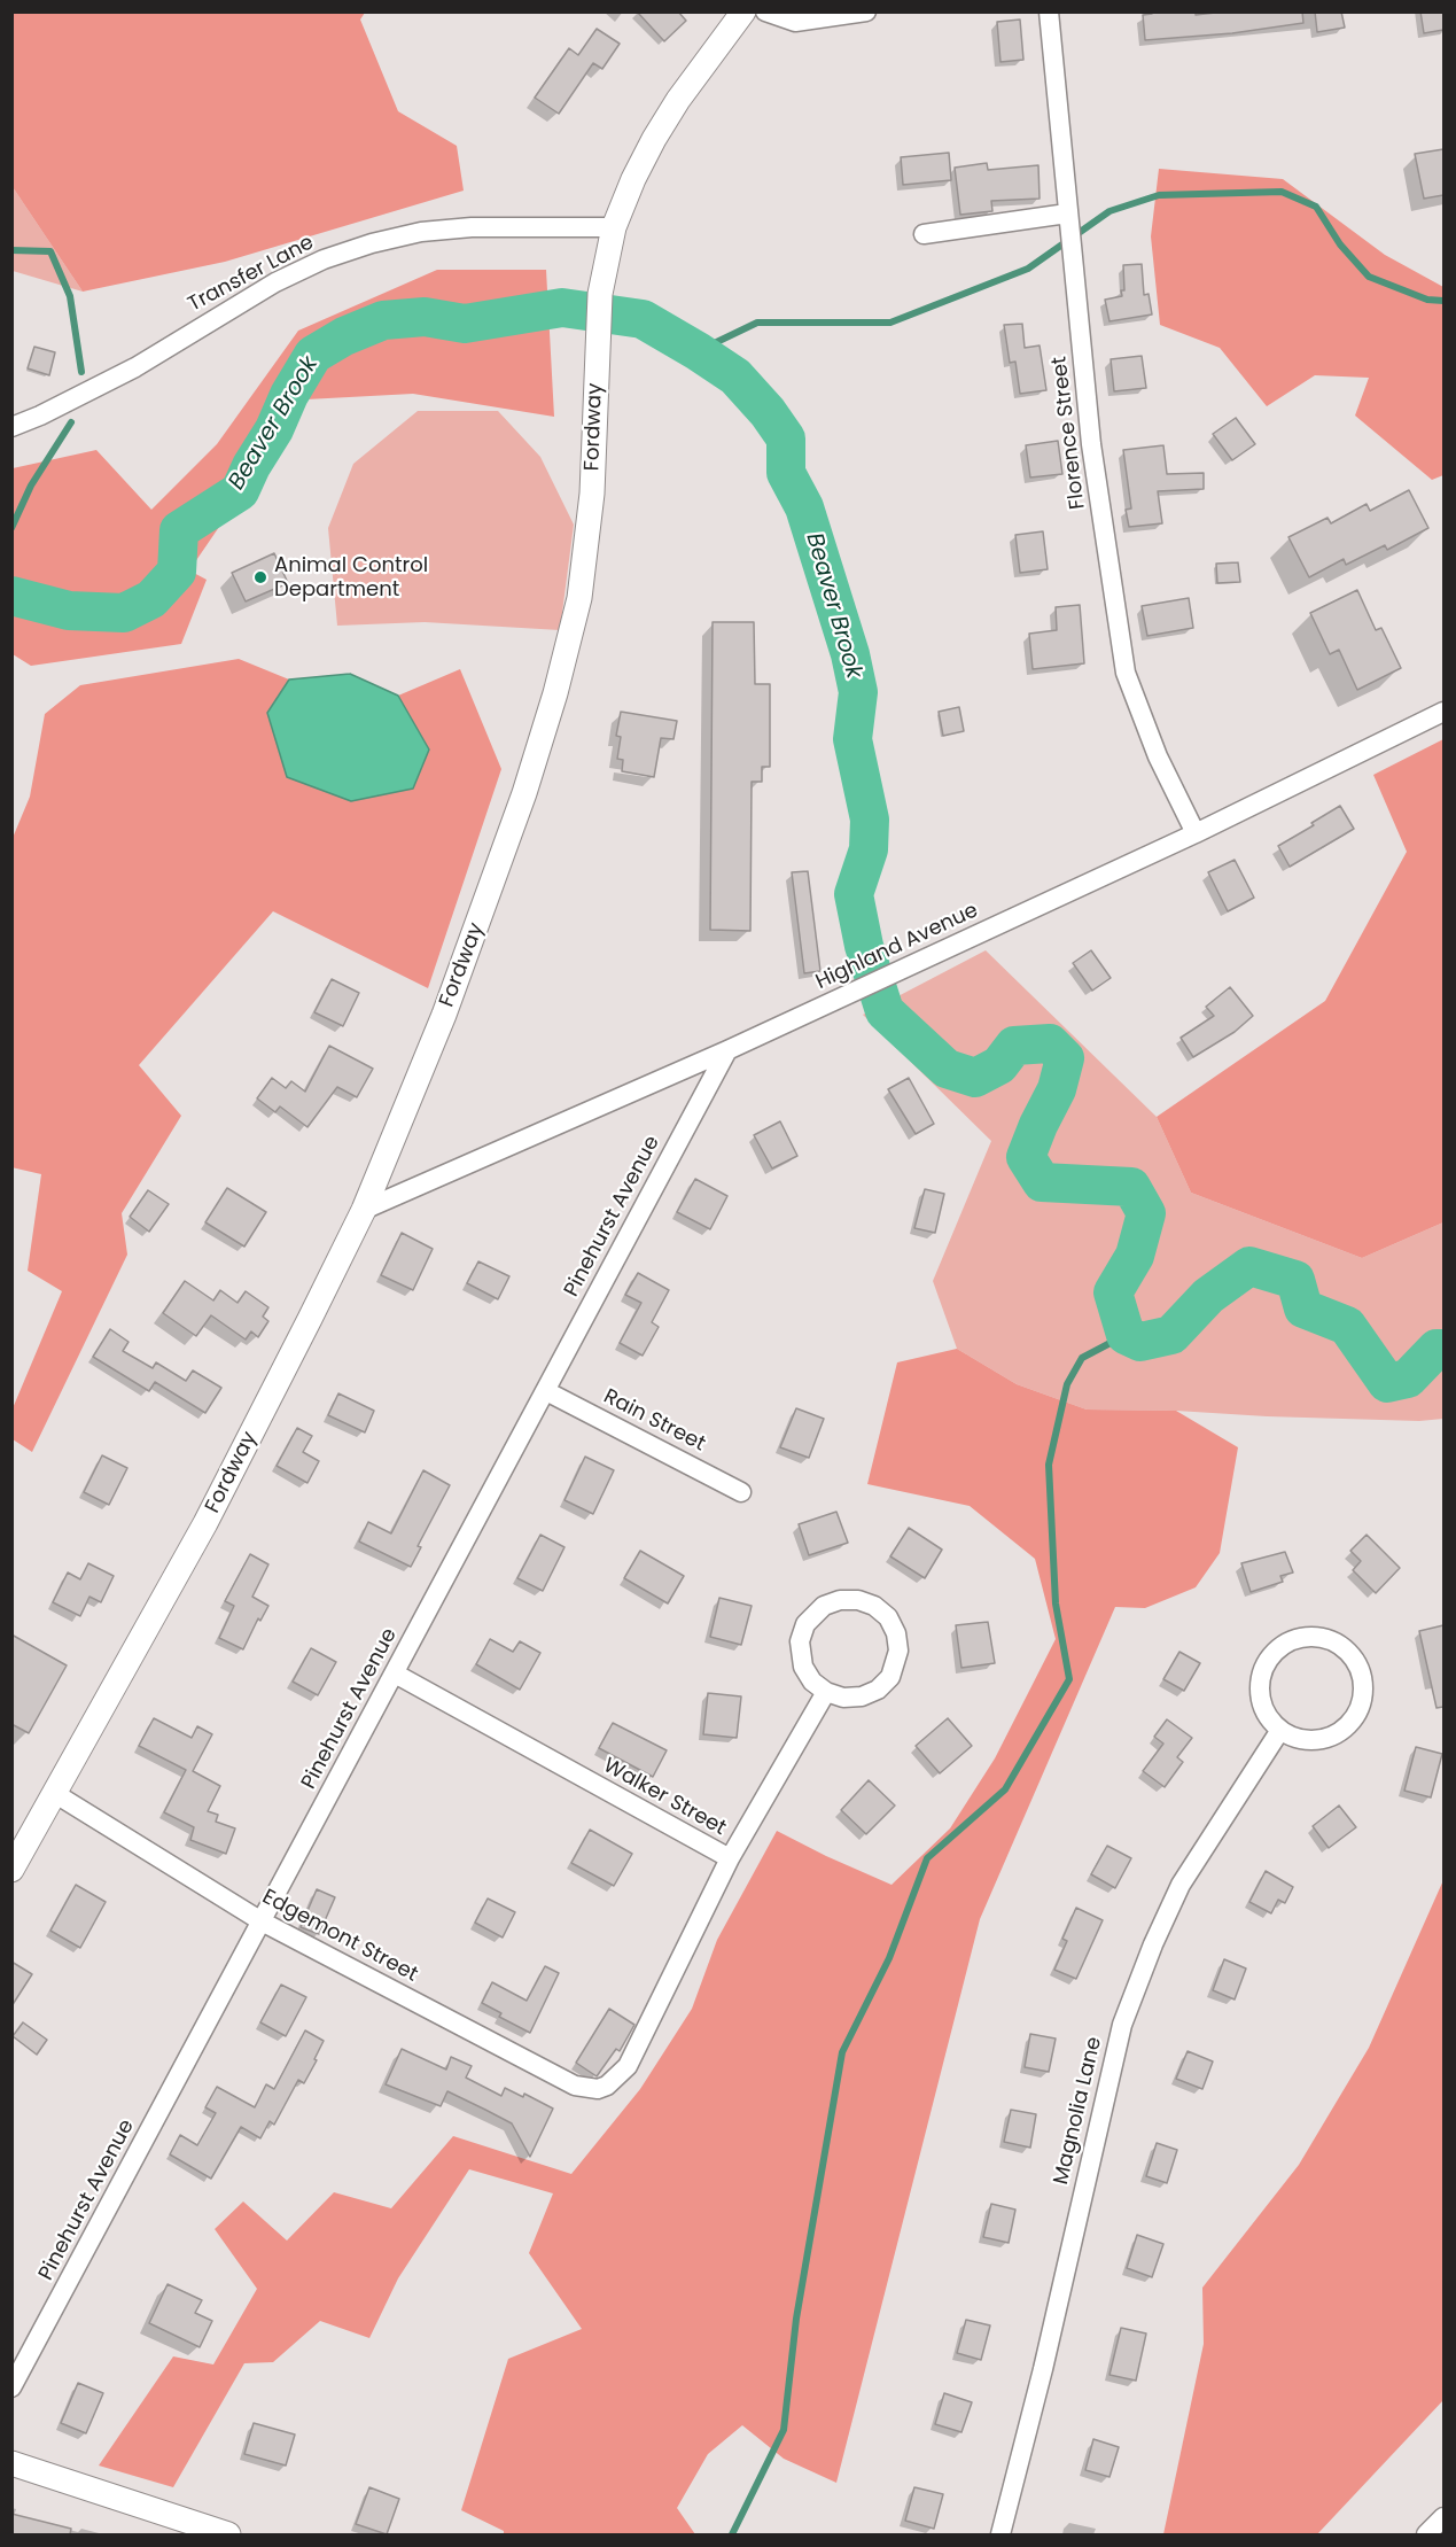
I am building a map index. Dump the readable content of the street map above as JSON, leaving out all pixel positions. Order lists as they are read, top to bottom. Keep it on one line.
{"streets":{"street":["Transfer Lane","Fordway","Florence Street","Highland Avenue","Pinehurst Avenue","Rain Street","Walker Street","Edgemont Street","Magnolia Lane"]},"crossings":[["Transfer Lane","Fordway"],["Fordway","Highland Avenue"],["Fordway","Edgemont Street"],["Florence Street","Highland Avenue"],["Highland Avenue","Pinehurst Avenue"],["Pinehurst Avenue","Rain Street"],["Pinehurst Avenue","Walker Street"],["Pinehurst Avenue","Edgemont Street"],["Walker Street","Edgemont Street"]],"water":["Beaver Brook"],"places":["Animal Control Department"]}
